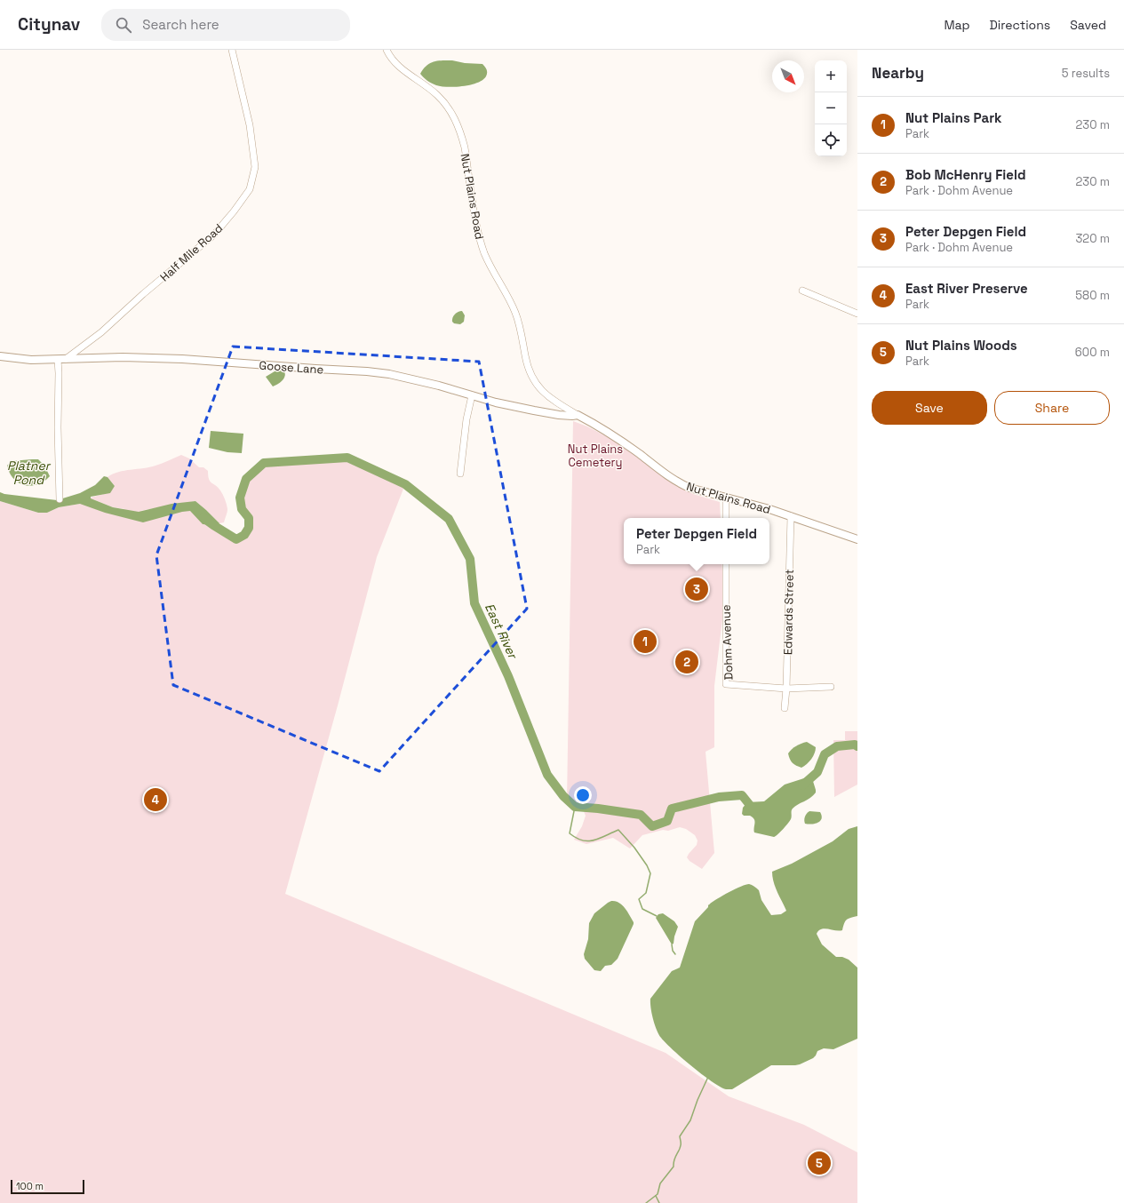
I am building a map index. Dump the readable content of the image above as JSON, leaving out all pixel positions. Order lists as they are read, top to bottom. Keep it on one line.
{"streets":{"street":["Nut Plains Road","Half Mile Road","Goose Lane","Edwards Street","Dohm Avenue"]},"crossings":[["Nut Plains Road","Goose Lane"],["Nut Plains Road","Edwards Street"],["Half Mile Road","Goose Lane"],["Edwards Street","Dohm Avenue"]],"water":["Platner Pond","East River"],"parks":["Nut Plains Cemetery"],"scale_bar":"100 m","north":"bottom right","page":{"header":"Citynav","search":"Search here","nav":["Map","Directions","Saved"],"heading":["Nearby","5 results"],"map_buttons":["+","−"],"list":[{"mark":"1","name":"Nut Plains Park","note":"Park","value":"230 m"},{"mark":"2","name":"Bob McHenry Field","note":"Park · Dohm Avenue","value":"230 m"},{"mark":"3","name":"Peter Depgen Field","note":"Park · Dohm Avenue","value":"320 m"},{"mark":"4","name":"East River Preserve","note":"Park","value":"580 m"},{"mark":"5","name":"Nut Plains Woods","note":"Park","value":"600 m"}],"buttons":["Save","Share"],"popup":["Peter Depgen Field","Park"],"pins":["3","1","2","4","5"],"scale":"100 m"}}
